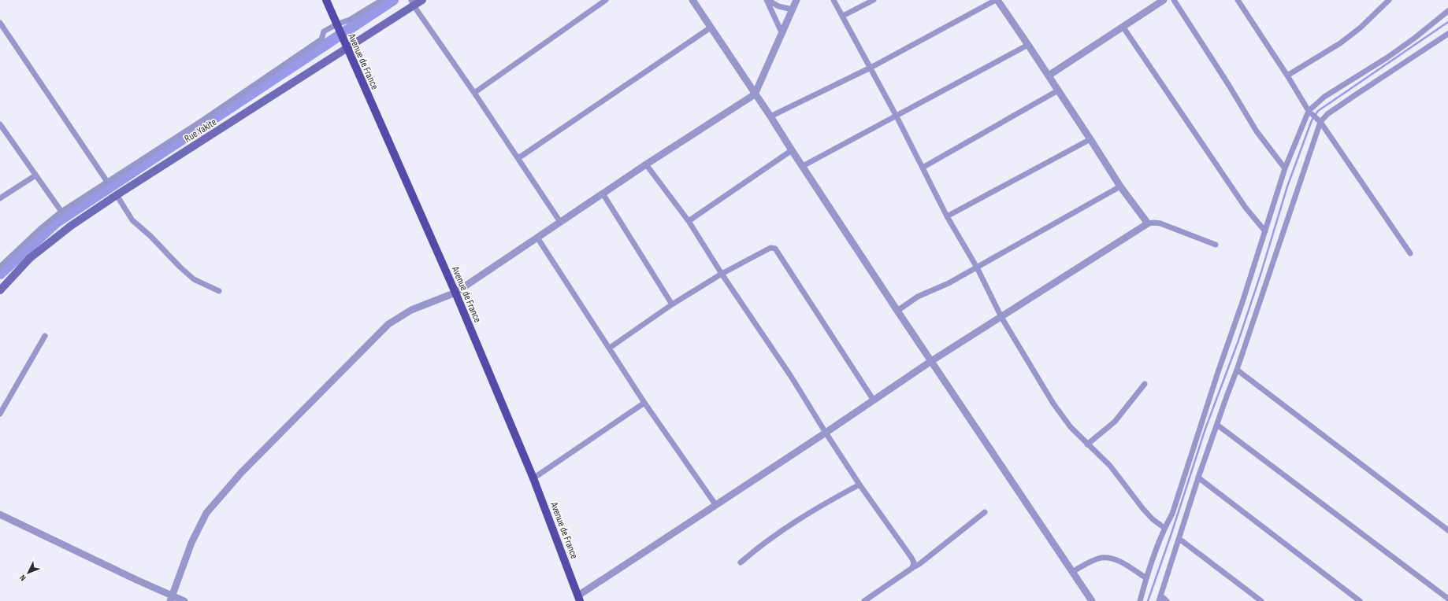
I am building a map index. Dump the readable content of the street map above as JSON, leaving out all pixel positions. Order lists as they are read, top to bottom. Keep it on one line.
{"streets":{"main road":["Avenue de France","Rue Yakite"]},"crossings":[["Avenue de France","Rue Yakite"]],"north":"bottom left"}
